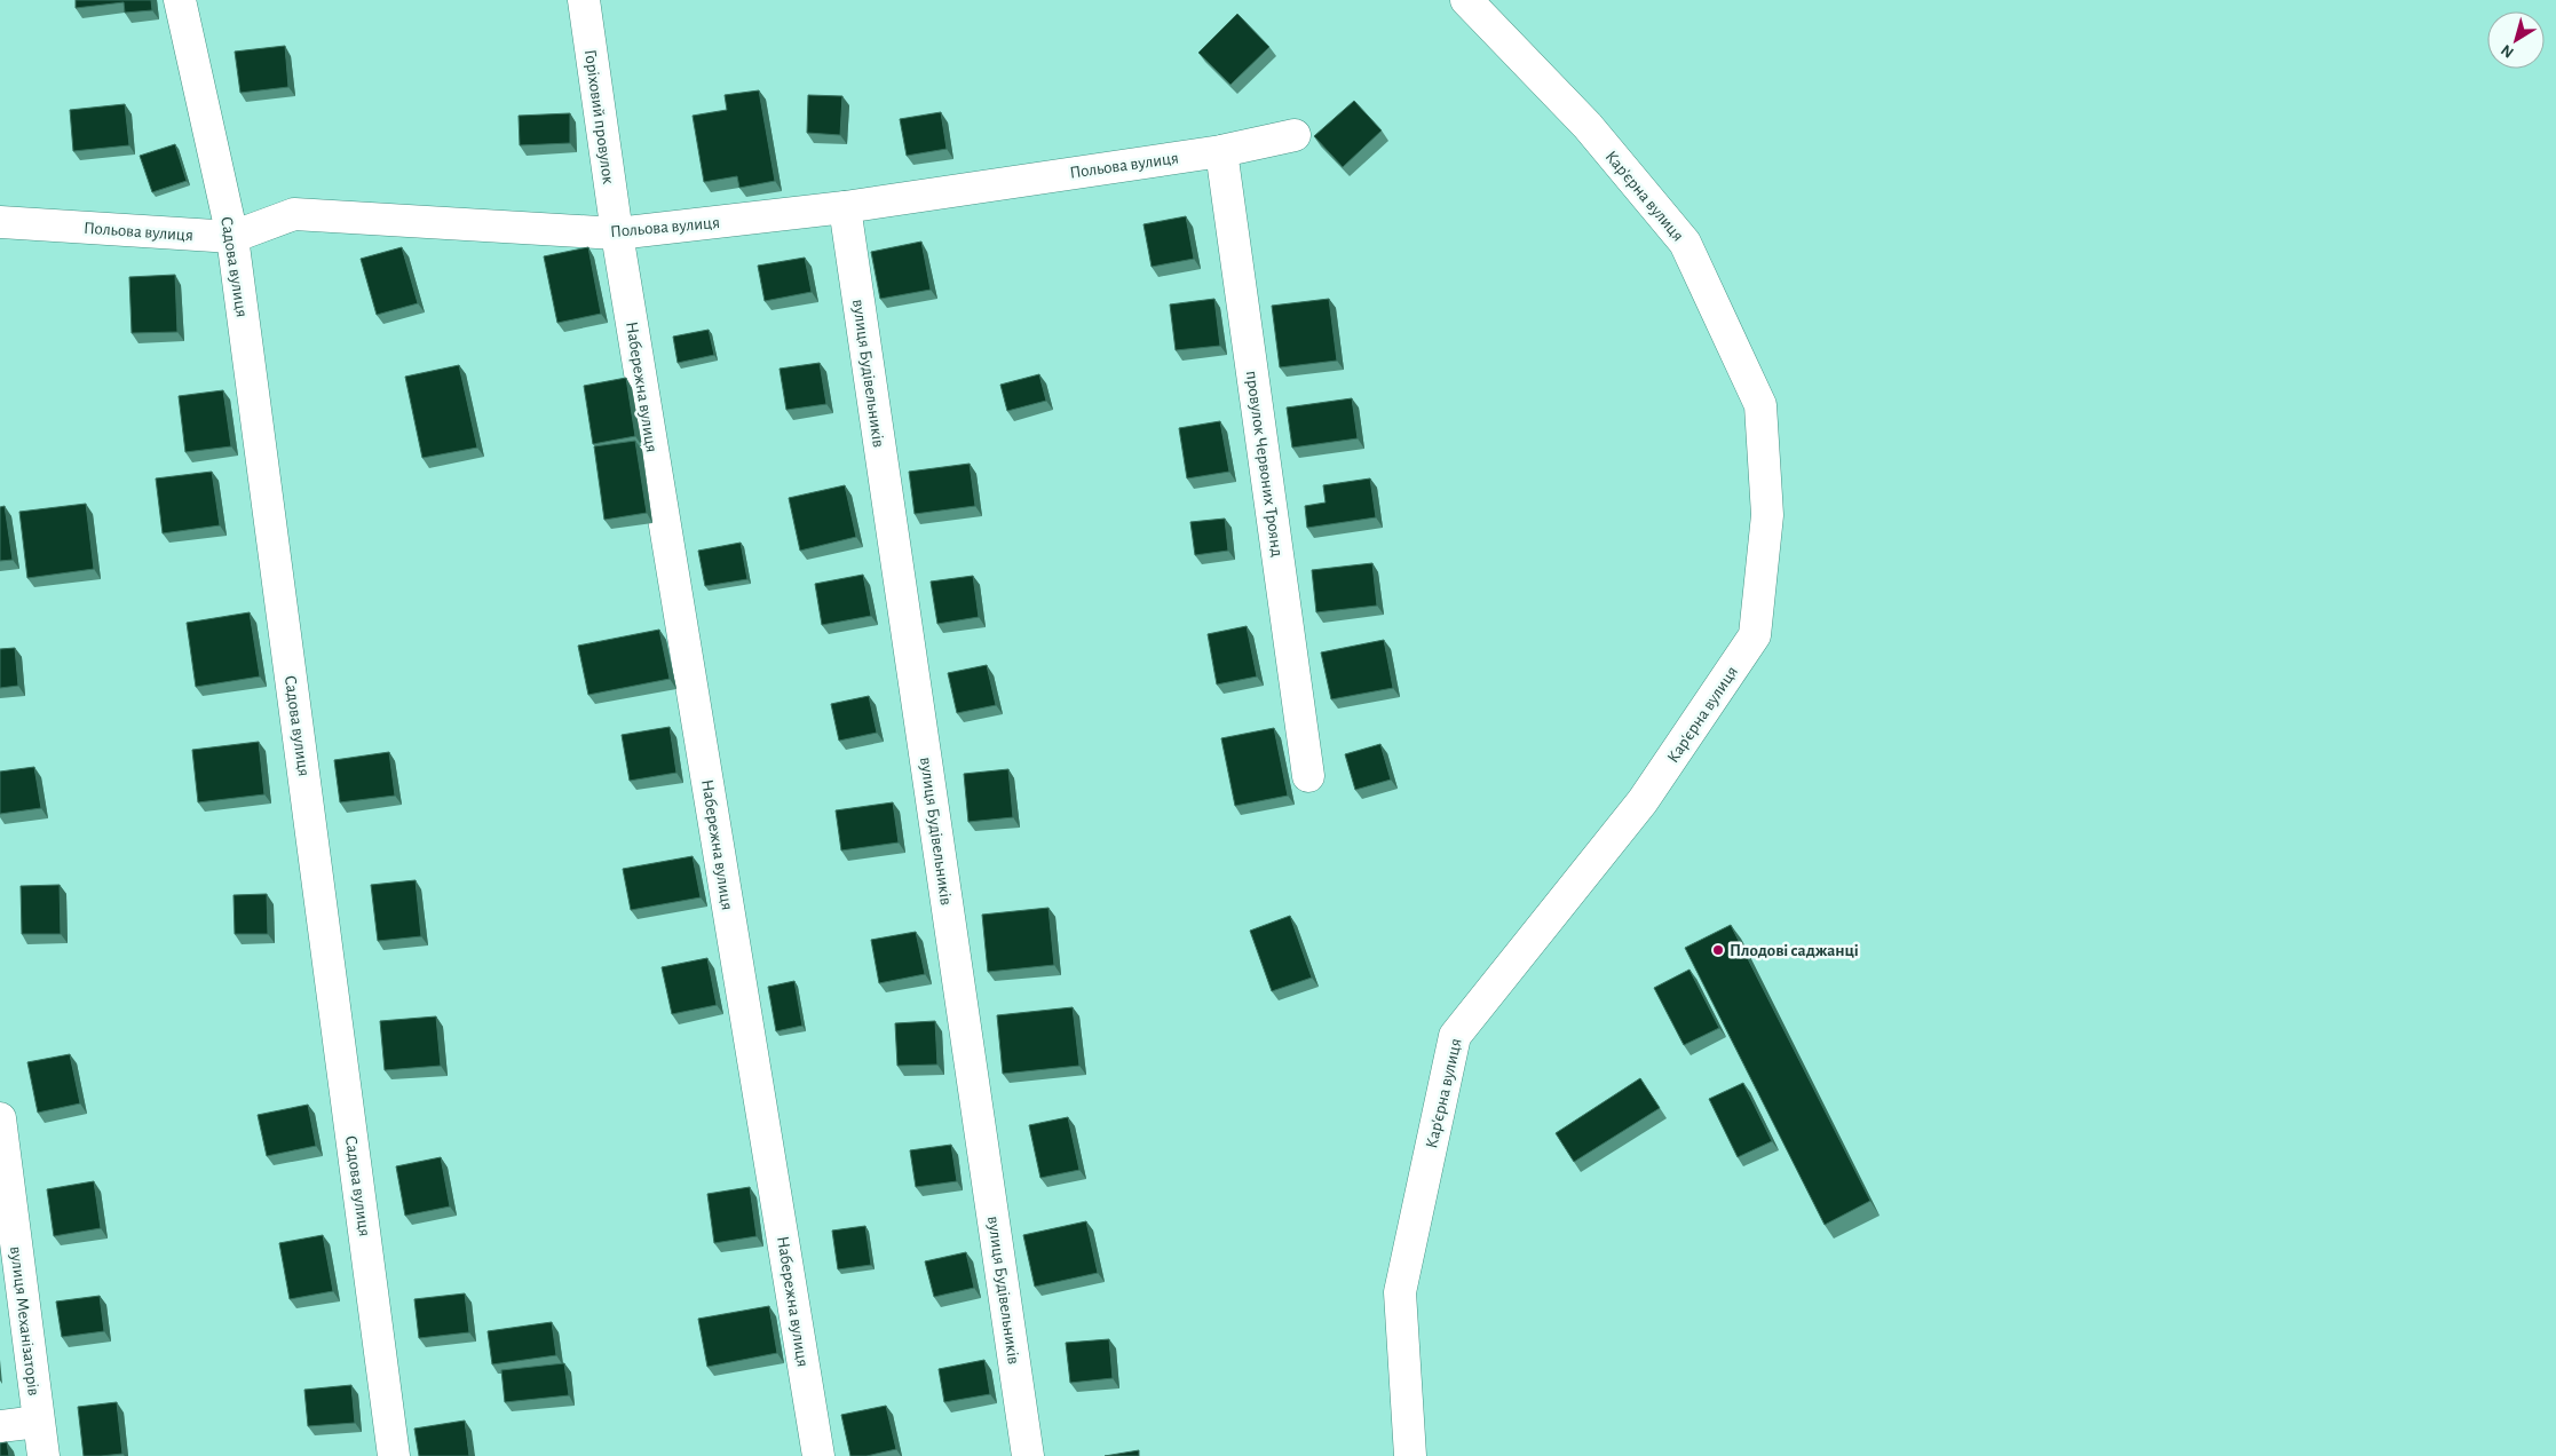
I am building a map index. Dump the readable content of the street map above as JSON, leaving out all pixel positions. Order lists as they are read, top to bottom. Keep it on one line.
{"streets":{"street":["Горіховий провулок","Польова вулиця","Кар'єрна вулиця","Садова вулиця","вулиця Будівельників","Набережна вулиця","провулок Червоних Троянд","вулиця Механізаторів"]},"crossings":[["Горіховий провулок","Польова вулиця"],["Горіховий провулок","Набережна вулиця"],["Польова вулиця","Садова вулиця"],["Польова вулиця","вулиця Будівельників"],["Польова вулиця","Набережна вулиця"],["Польова вулиця","провулок Червоних Троянд"]],"places":["Плодові саджанці"],"north":"bottom left"}
